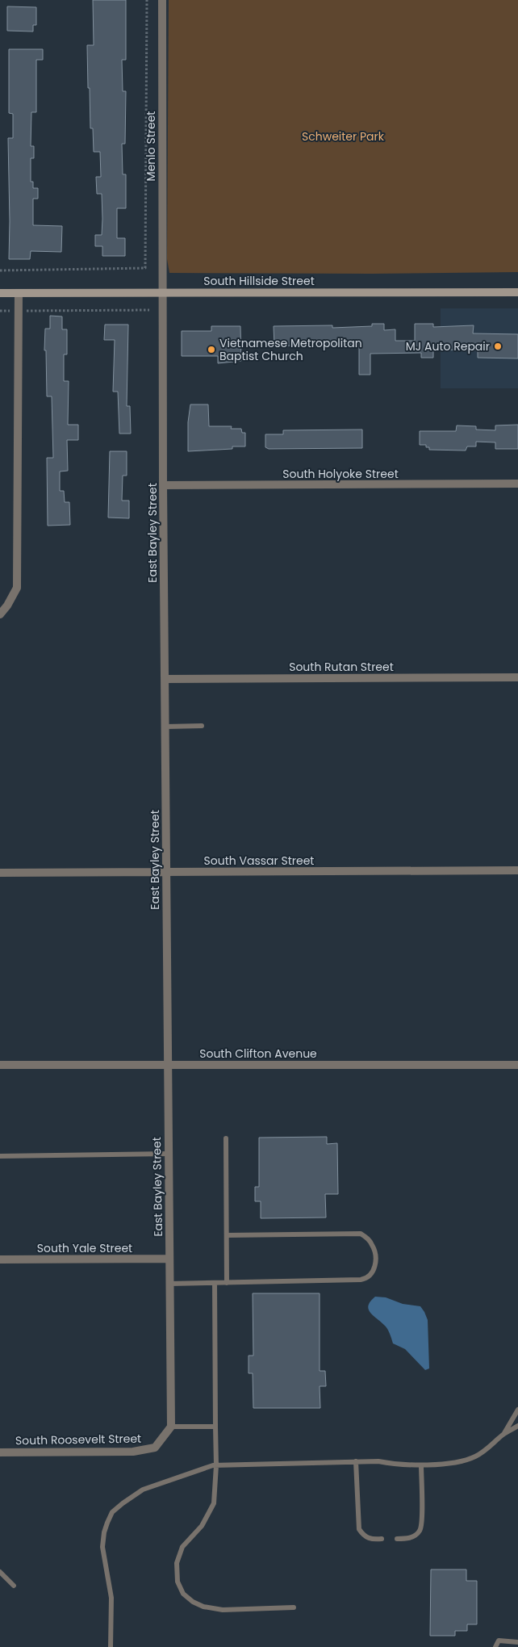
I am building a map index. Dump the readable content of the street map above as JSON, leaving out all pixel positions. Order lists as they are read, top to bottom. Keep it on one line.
{"streets":{"main road":["South Hillside Street"],"street":["Menlo Street","South Holyoke Street","East Bayley Street","South Rutan Street","South Vassar Street","South Clifton Avenue","South Yale Street","South Roosevelt Street"]},"crossings":[["Menlo Street","South Hillside Street"],["Menlo Street","East Bayley Street"],["South Hillside Street","East Bayley Street"],["South Holyoke Street","East Bayley Street"],["East Bayley Street","South Rutan Street"],["East Bayley Street","South Vassar Street"],["East Bayley Street","South Clifton Avenue"],["East Bayley Street","South Yale Street"],["East Bayley Street","South Roosevelt Street"]],"parks":["Schweiter Park"],"places":["MJ Auto Repair","Vietnamese Metropolitan Baptist Church"]}
